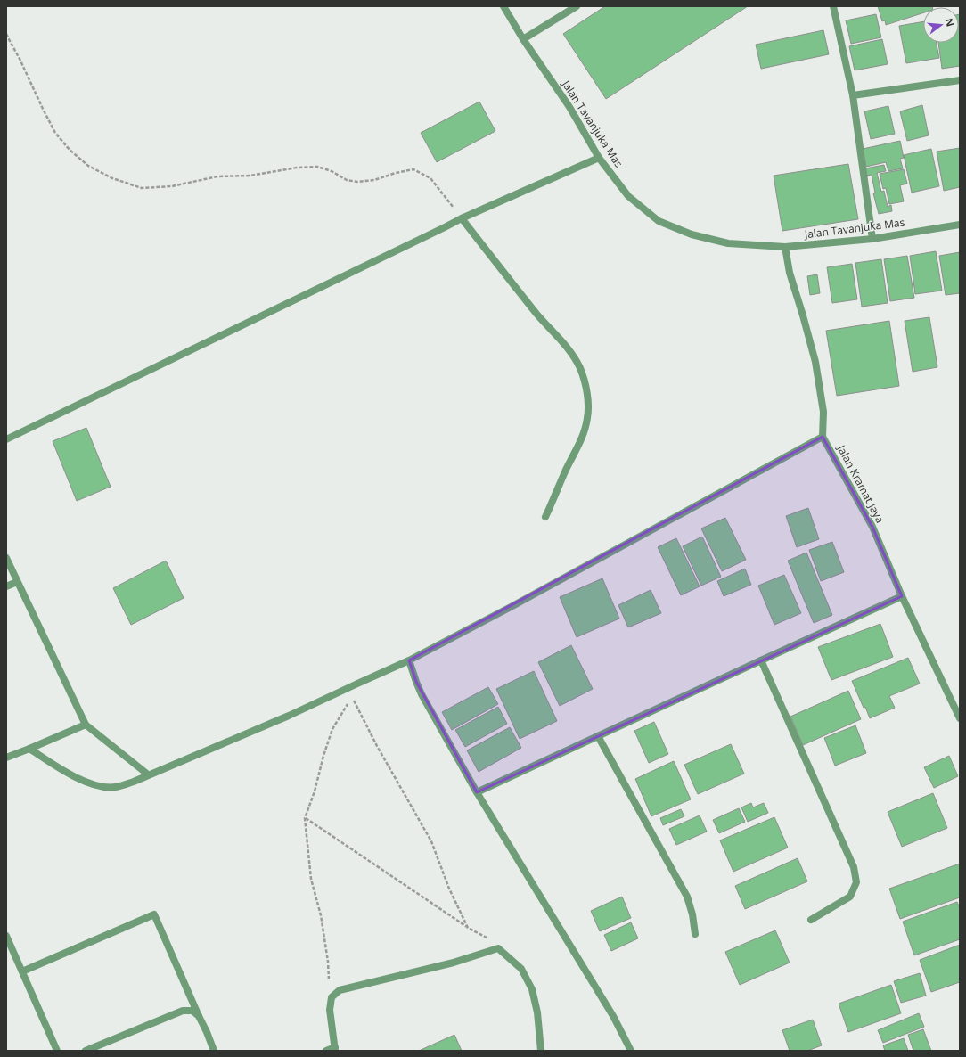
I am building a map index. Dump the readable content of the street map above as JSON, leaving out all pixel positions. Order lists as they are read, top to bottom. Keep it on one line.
{"streets":{"street":["Jalan Tavanjuka Mas","Jalan Kramat Jaya"]},"north":"right"}
